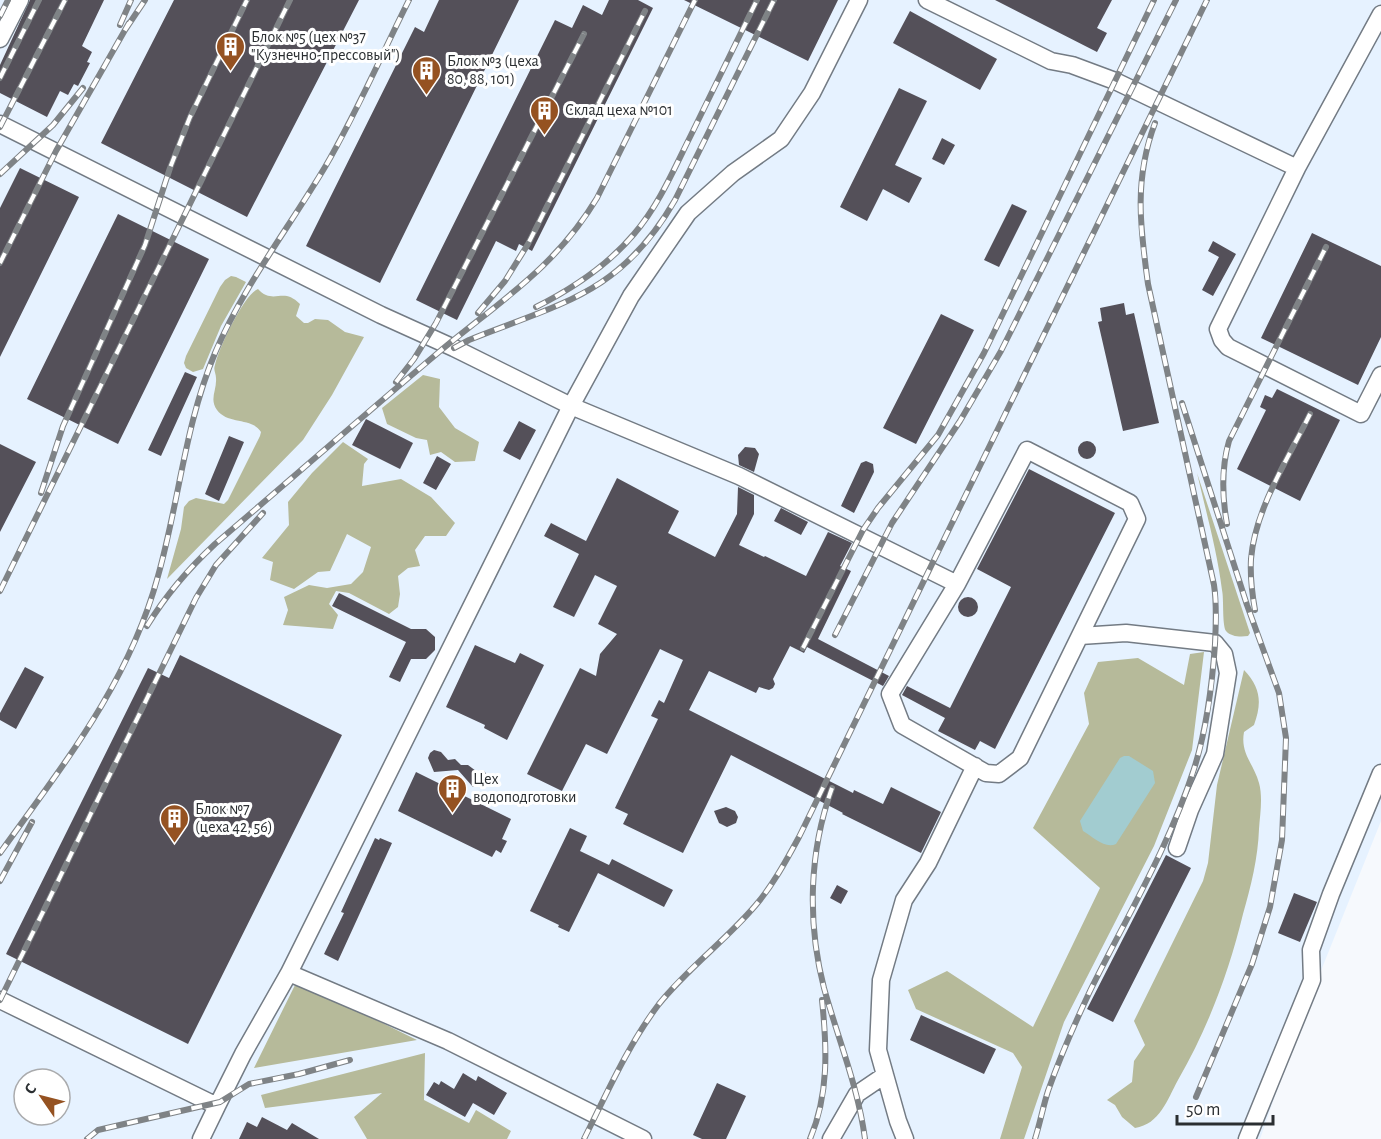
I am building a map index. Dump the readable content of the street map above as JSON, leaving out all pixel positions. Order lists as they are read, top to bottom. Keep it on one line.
{"places":{"building":["Блок №5 (цех №37 \"Кузнечно-прессовый\")","Блок №3 (цеха 80, 88, 101)","Склад цеха №101","Цех водоподготовки","Блок №7 (цеха 42, 56)"]},"scale_bar":"50 m","north":"top left"}
